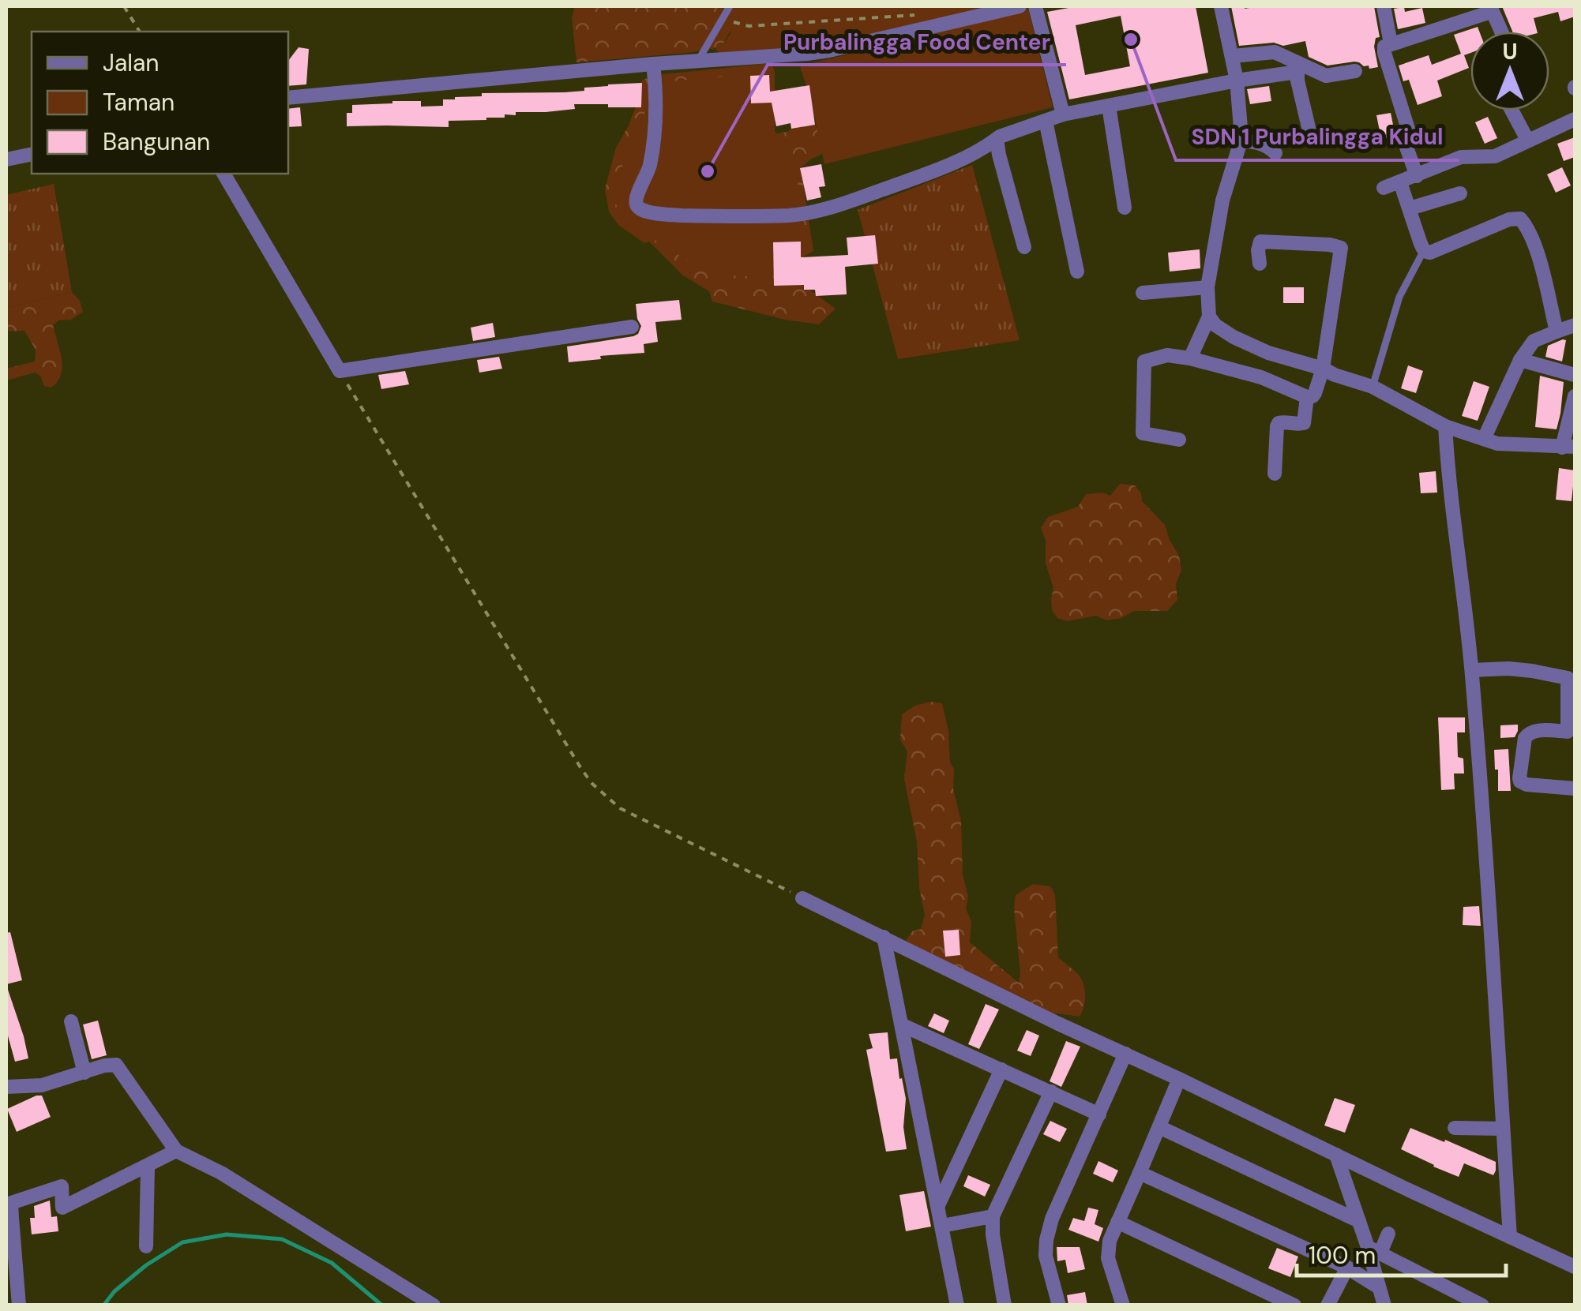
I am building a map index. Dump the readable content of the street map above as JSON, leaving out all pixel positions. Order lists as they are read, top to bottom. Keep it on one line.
{"places":["SDN 1 Purbalingga Kidul","Purbalingga Food Center"],"legend":["Jalan","Taman","Bangunan"],"scale_bar":"100 m","north":"top"}
